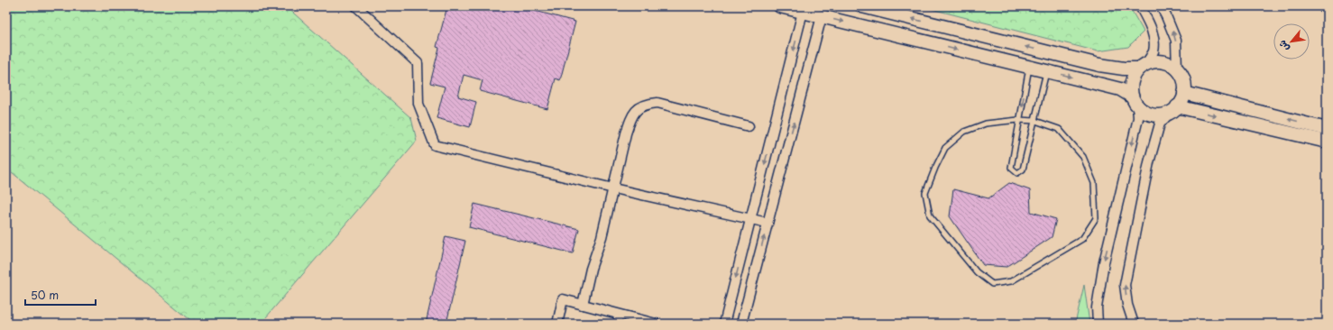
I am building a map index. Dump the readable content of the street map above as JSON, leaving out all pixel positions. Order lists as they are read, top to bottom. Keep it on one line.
{"scale_bar":"50 m","north":"bottom left"}
